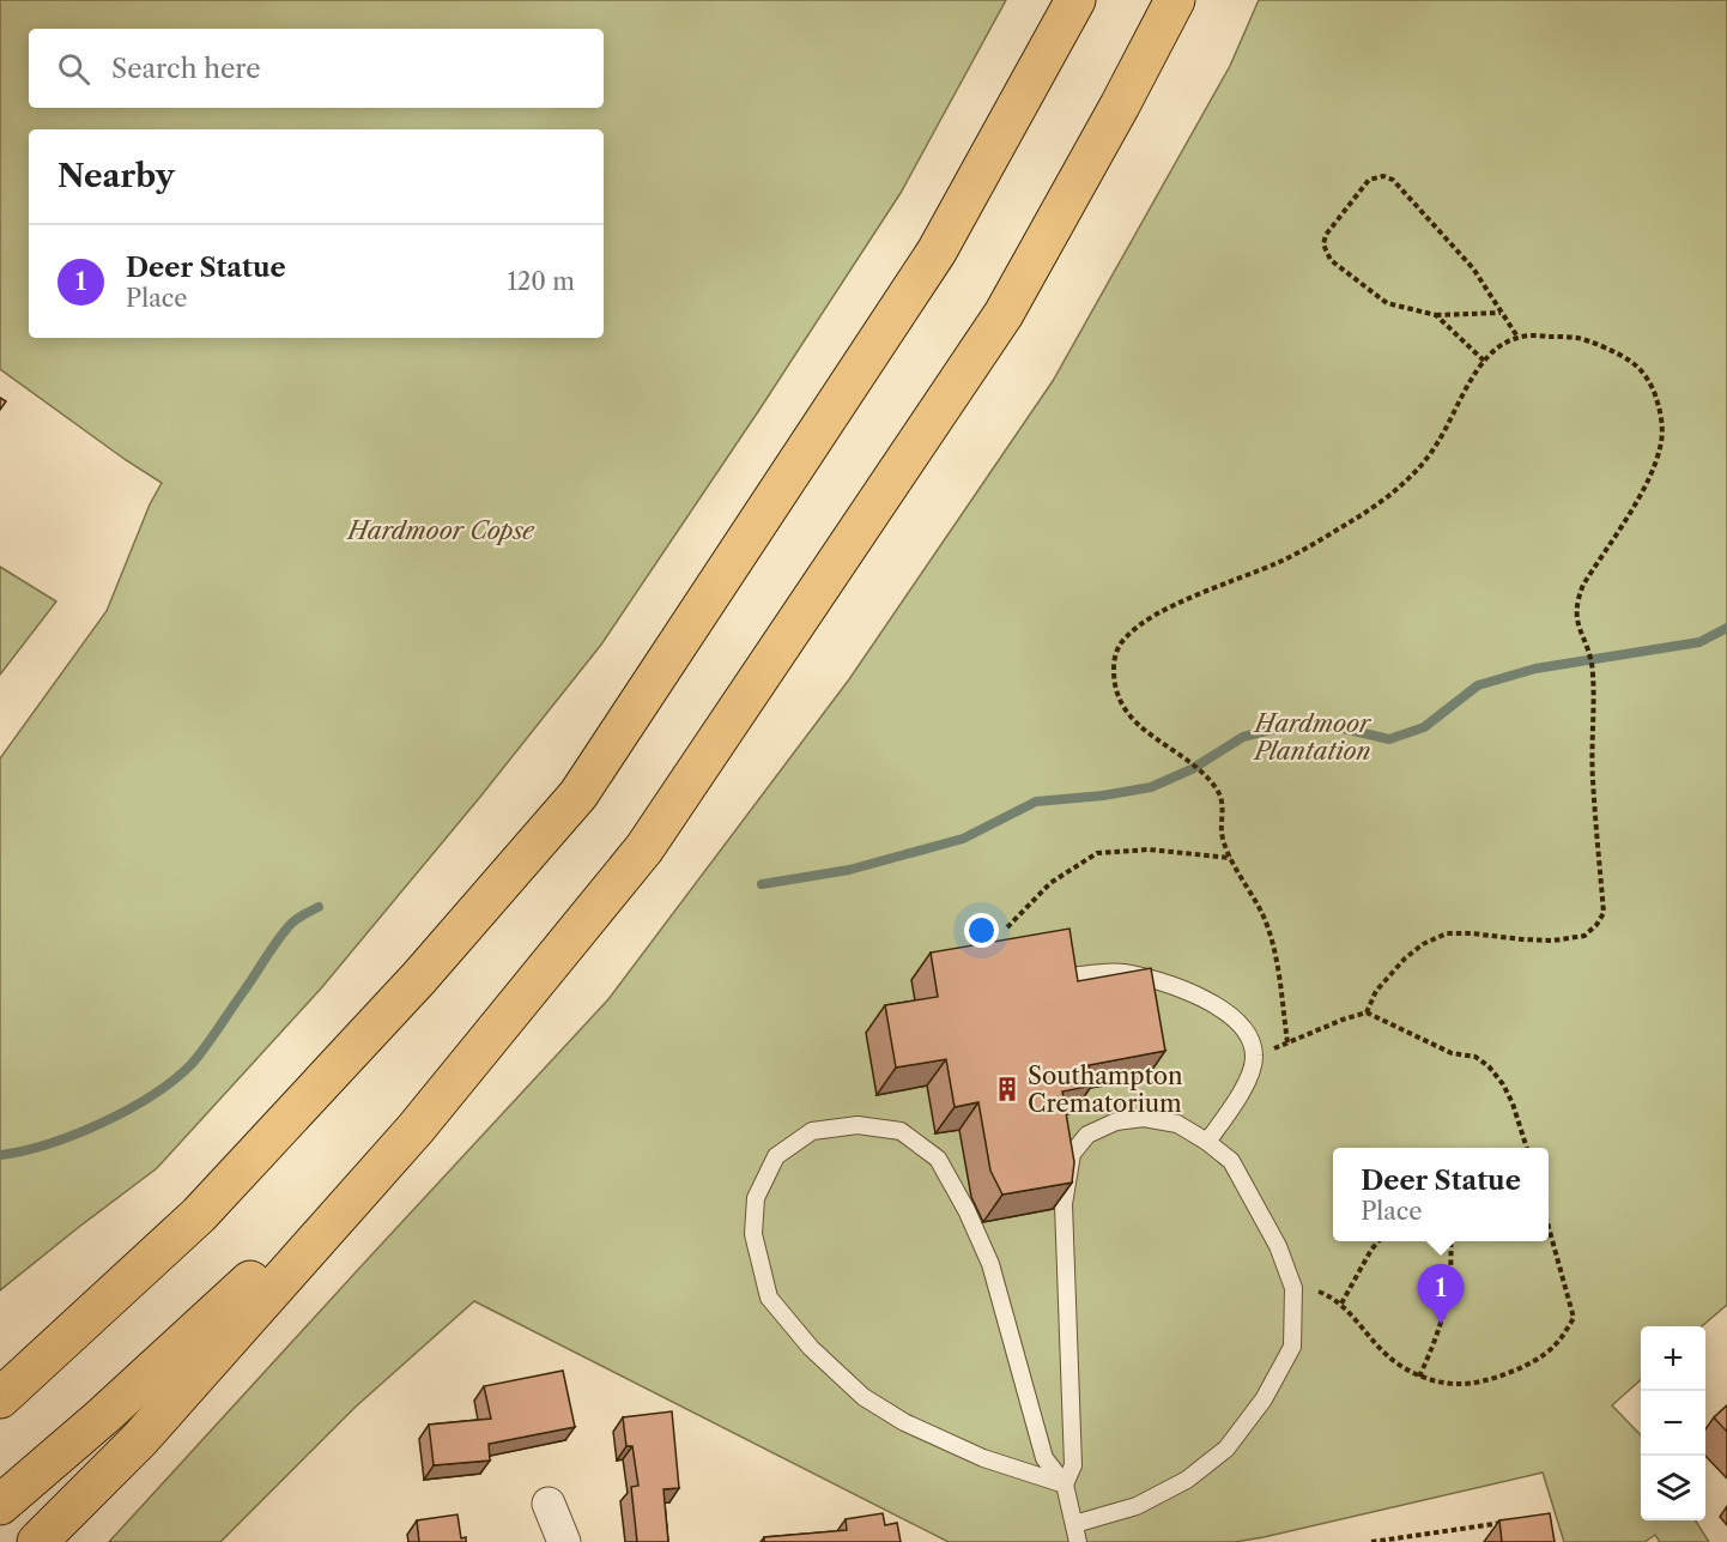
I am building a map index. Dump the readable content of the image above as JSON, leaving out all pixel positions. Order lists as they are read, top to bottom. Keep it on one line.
{"parks":["Hardmoor Copse","Hardmoor Plantation"],"places":{"building":["Southampton Crematorium"]},"page":{"search":"Search here","heading":"Nearby","list":[{"mark":"1","name":"Deer Statue","note":"Place","value":"120 m"}],"popup":["Deer Statue","Place"],"pins":"1","map_buttons":["+","−"]}}
